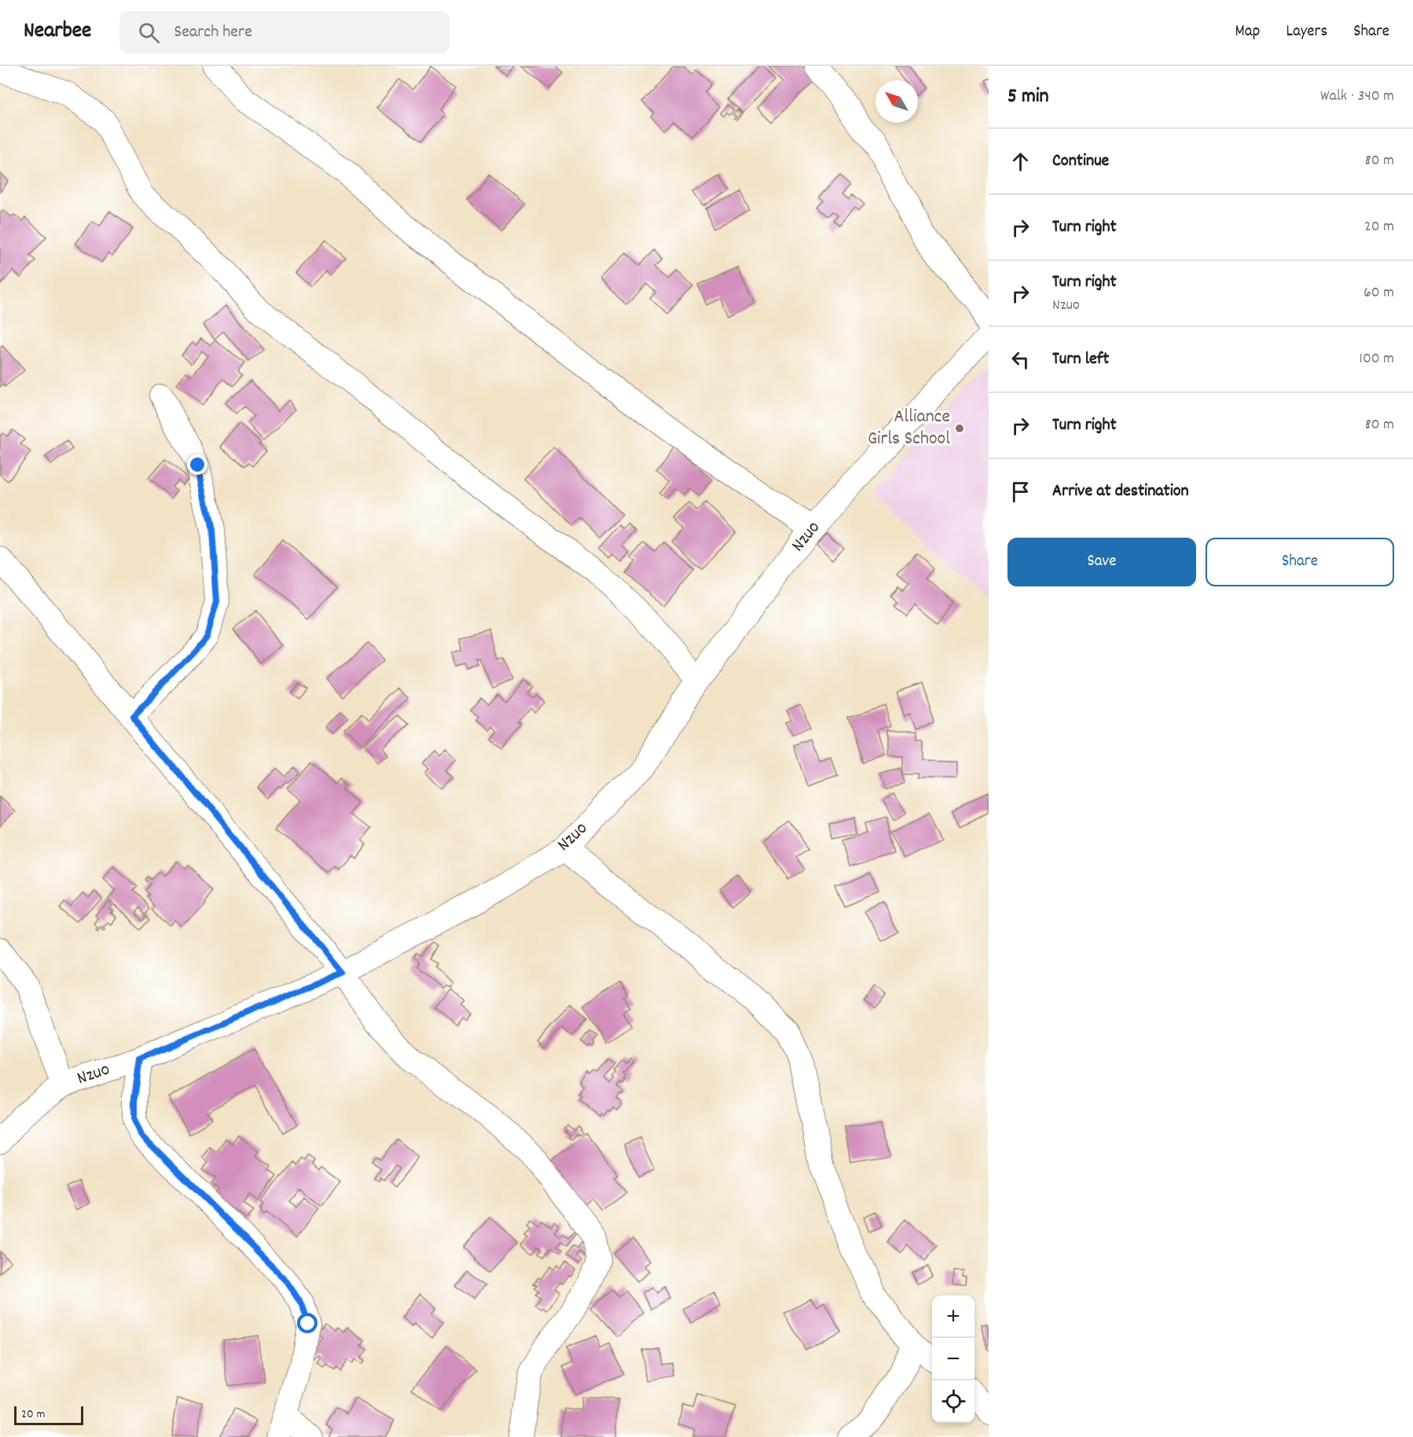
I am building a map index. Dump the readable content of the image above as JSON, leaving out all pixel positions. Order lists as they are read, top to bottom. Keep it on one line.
{"streets":{"street":["Nzuo"]},"places":["Alliance Girls School"],"scale_bar":"20 m","north":"top left","page":{"header":"Nearbee","search":"Search here","nav":["Map","Layers","Share"],"heading":["5 min","Walk · 340 m"],"list":[["Continue","80 m"],["Turn right","20 m"],["Turn right","Nzuo","60 m"],["Turn left","100 m"],["Turn right","80 m"],"Arrive at destination"],"buttons":["Save","Share"],"map_buttons":["+","−"],"scale":"20 m"}}
